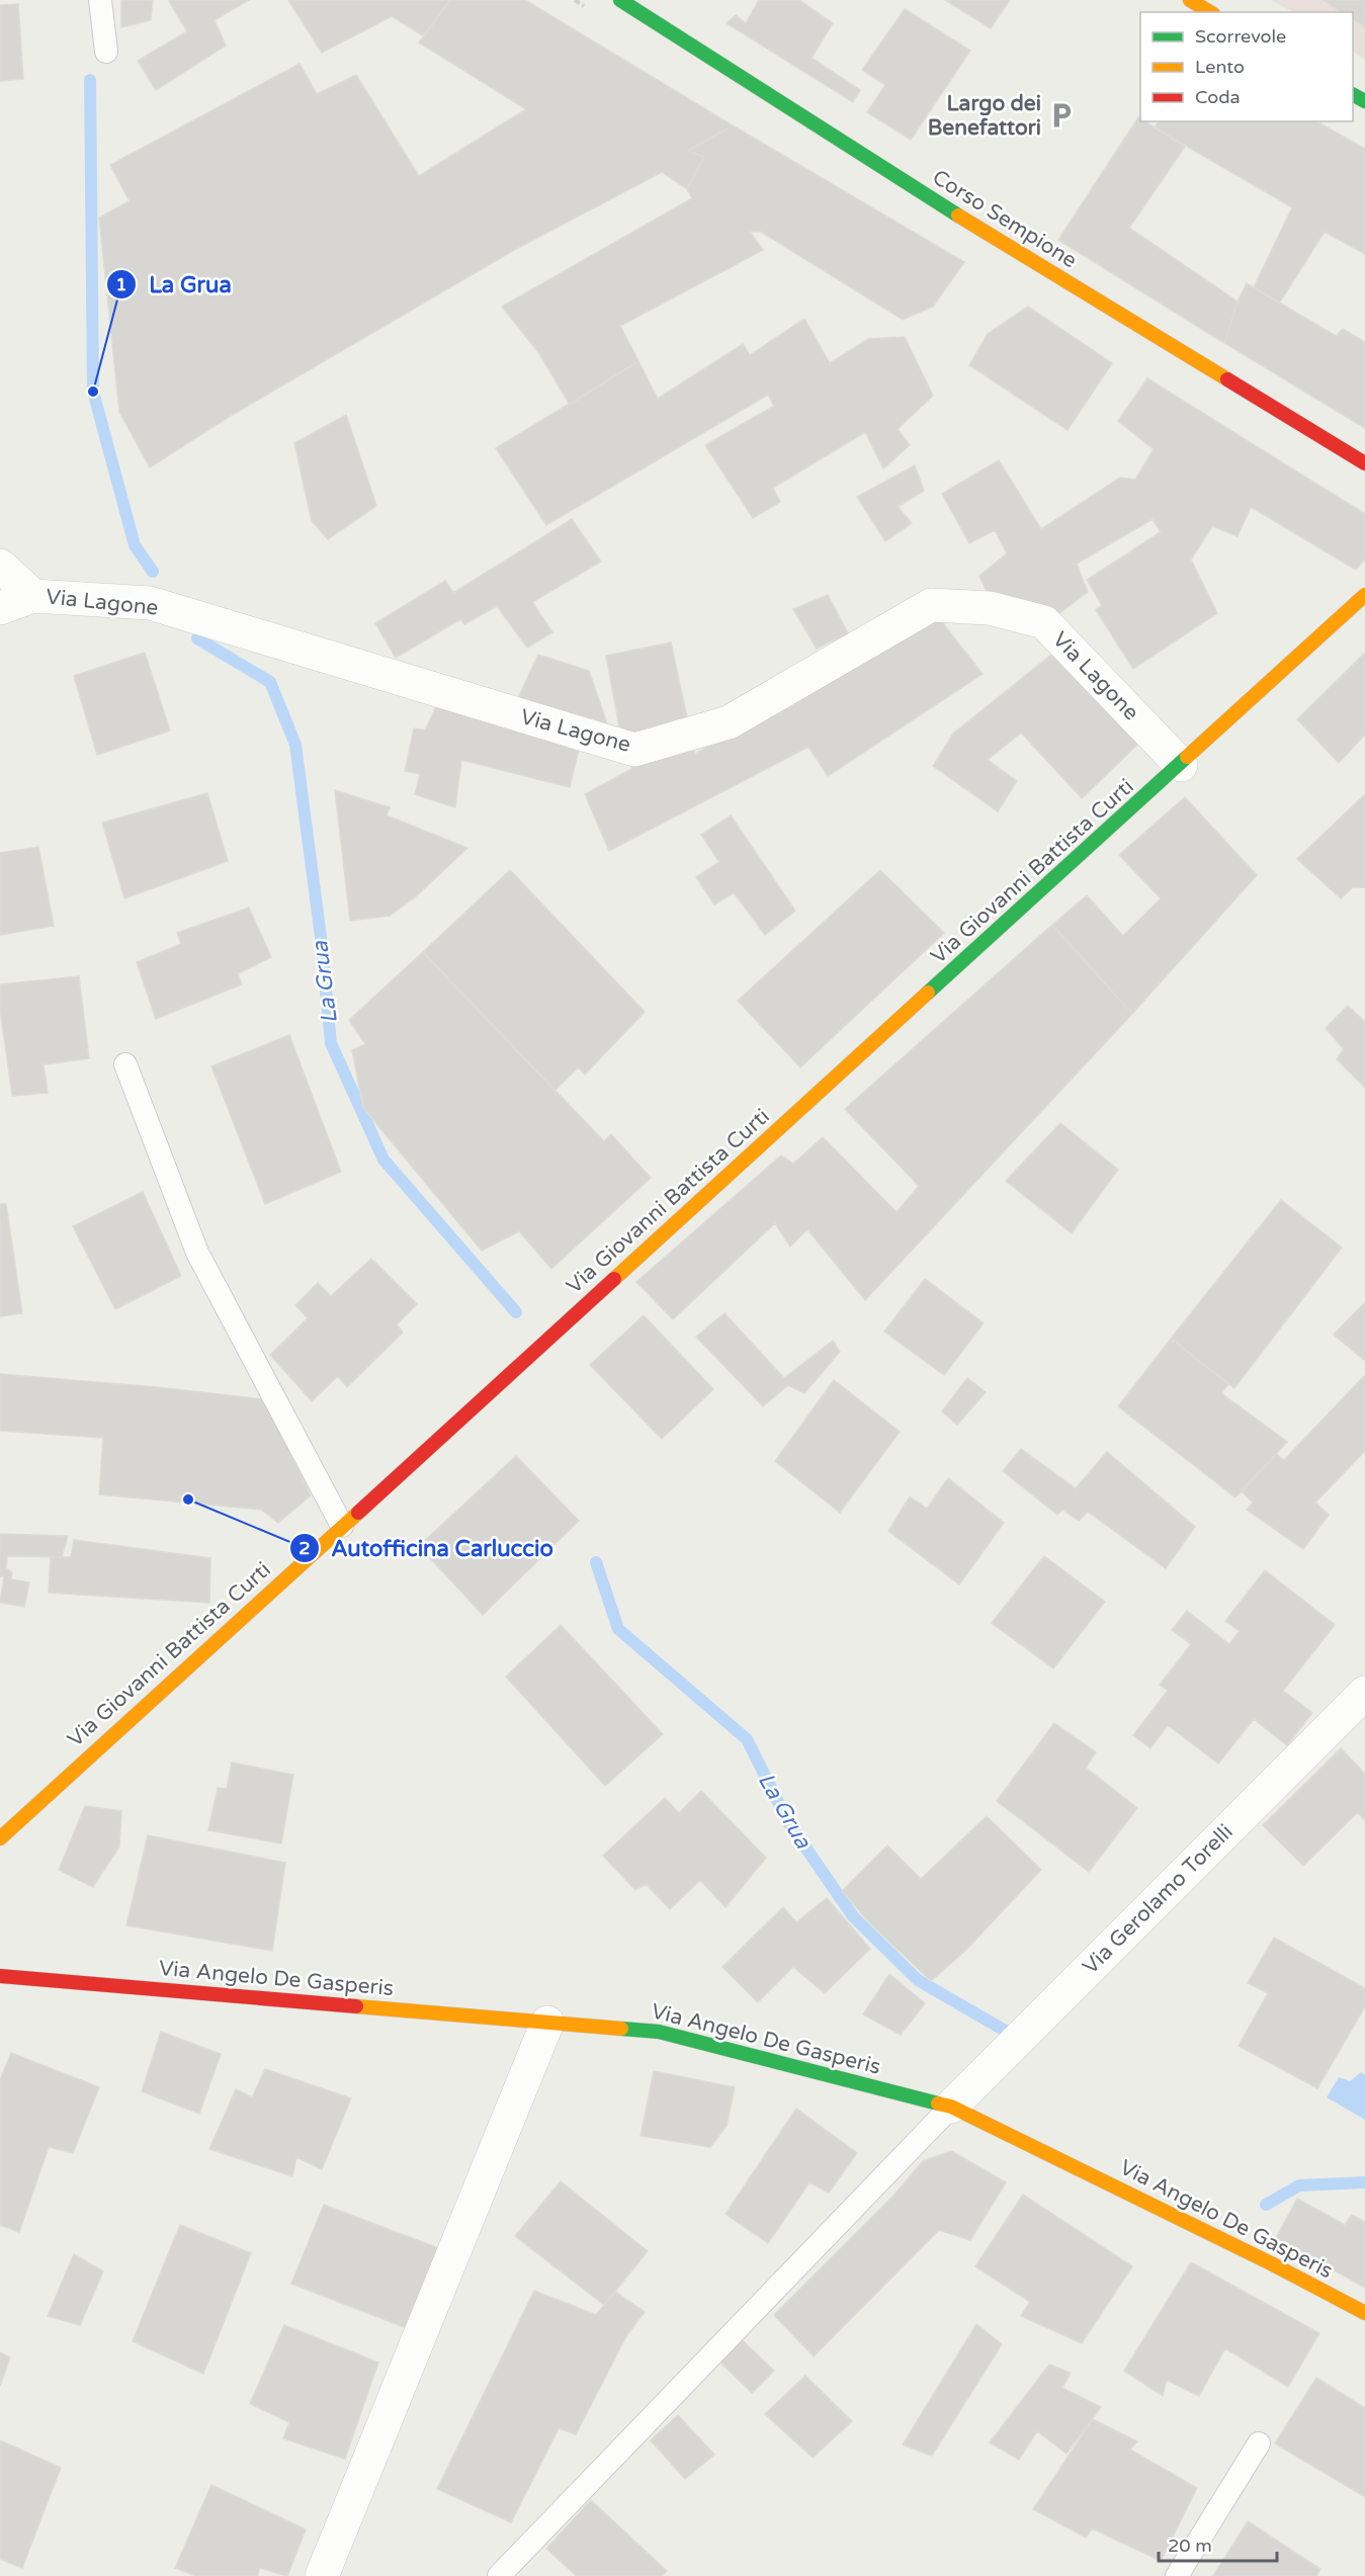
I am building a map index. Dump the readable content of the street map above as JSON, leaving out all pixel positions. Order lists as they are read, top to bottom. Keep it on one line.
{"streets":{"street":["Corso Sempione","Via Lagone","Via Giovanni Battista Curti","Via Gerolamo Torelli","Via Angelo De Gasperis"]},"crossings":[["Via Lagone","Via Giovanni Battista Curti"],["Via Gerolamo Torelli","Via Angelo De Gasperis"]],"water":["La Grua"],"places":{"parking":["Largo dei Benefattori"],"other":["La Grua","Autofficina Carluccio"]},"legend":["Scorrevole","Lento","Coda"],"scale_bar":"20 m"}
